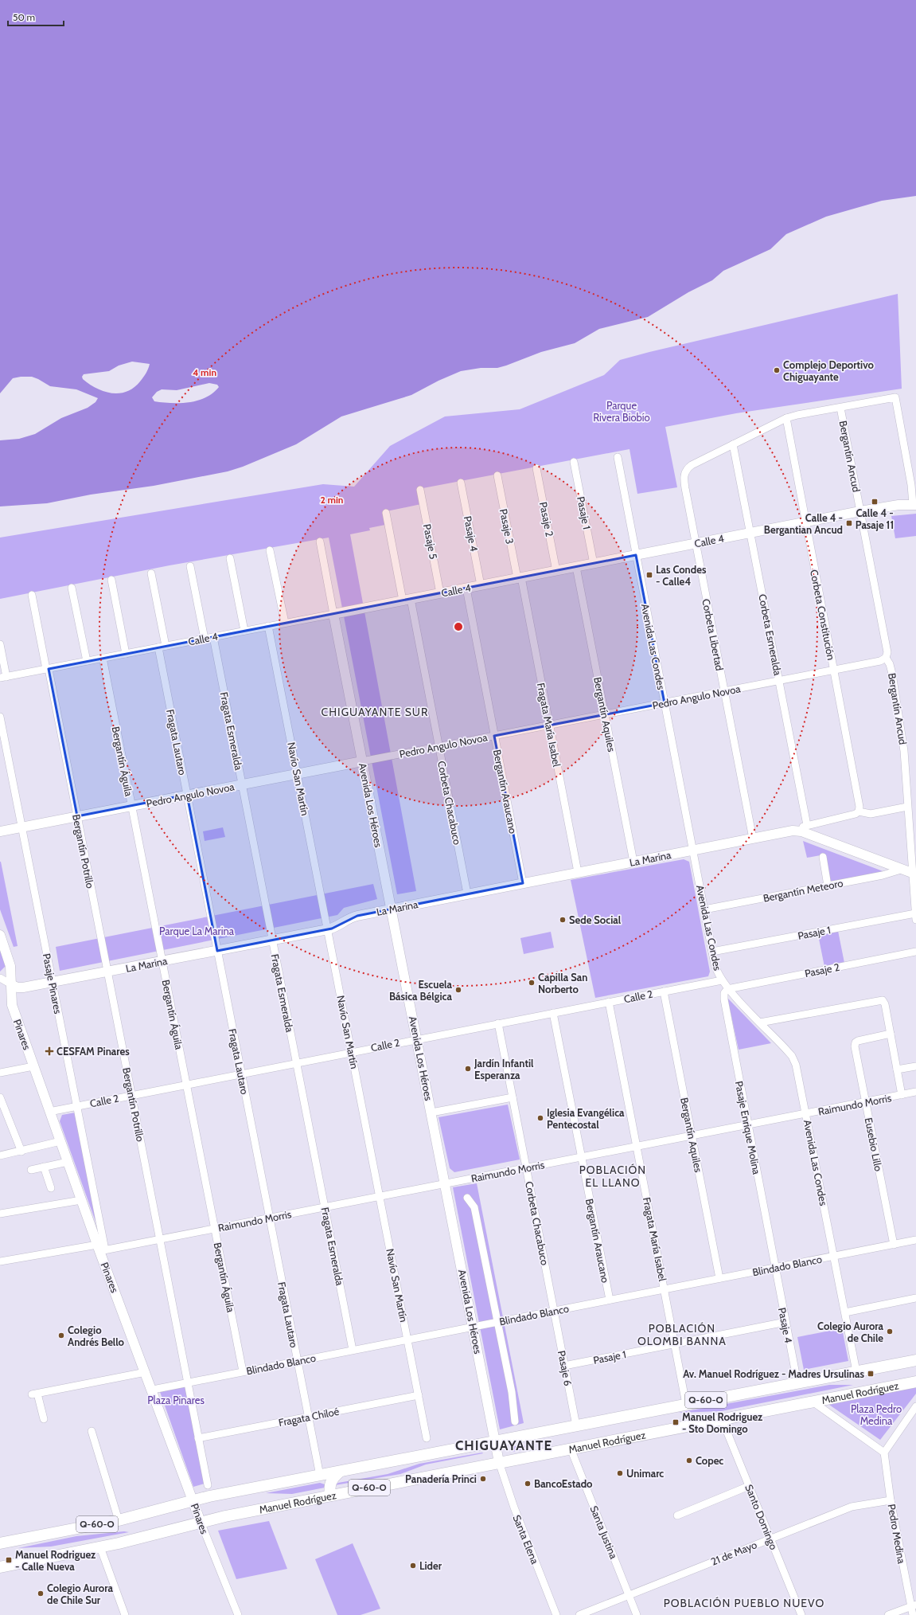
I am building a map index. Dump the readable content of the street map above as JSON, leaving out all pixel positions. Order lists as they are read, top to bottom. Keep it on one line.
{"streets":{"main road":["Manuel Rodríguez","Q-60-O"],"street":["Bergantín Ancud","Pasaje 1","Pasaje 2","Pasaje 3","Pasaje 4","Calle 4","Pasaje 5","Corbeta Constitución","Corbeta Libertad","Corbeta Esmeralda","Avenida Las Condes","Pedro Angulo Novoa","Bergantín Aquiles","Fragata María Isabel","Fragata Esmeralda","Fragata Lautaro","Bergantín Águila","Navío San Martín","Bergantín Araucano","Corbeta Chacabuco","Avenida Los Héroes","Bergantín Potrillo","La Marina","Bergantín Meteoro","Pasaje Pinares","Calle 2","Pinares","Raimundo Morris","Pasaje Enrique Molina","Eusebio Lillo","Blindado Blanco","Pasaje 6","Fragata Chiloé","Santo Domingo","Santa Justina","Pedro Medina","Santa Elena","21 de Mayo"]},"crossings":[["Bergantín Ancud","Pasaje 1"],["Bergantín Ancud","Calle 4"],["Bergantín Ancud","Corbeta Libertad"],["Bergantín Ancud","Pedro Angulo Novoa"],["Bergantín Ancud","La Marina"],["Pasaje 1","Pasaje 4"],["Pasaje 1","Calle 4"],["Pasaje 1","Avenida Las Condes"],["Pasaje 1","Pasaje 6"],["Pasaje 2","Calle 4"],["Pasaje 2","Avenida Las Condes"],["Pasaje 2","Pasaje Enrique Molina"],["Pasaje 3","Calle 4"],["Pasaje 3","Fragata María Isabel"],["Pasaje 4","Calle 4"],["Pasaje 4","Pasaje Enrique Molina"],["Pasaje 4","Blindado Blanco"],["Pasaje 4","Manuel Rodríguez"],["Calle 4","Pasaje 5"],["Calle 4","Corbeta Constitución"],["Calle 4","Corbeta Libertad"],["Calle 4","Corbeta Esmeralda"],["Calle 4","Avenida Las Condes"],["Calle 4","Bergantín Aquiles"],["Calle 4","Fragata María Isabel"],["Calle 4","Fragata Esmeralda"],["Calle 4","Fragata Lautaro"],["Calle 4","Bergantín Águila"],["Calle 4","Navío San Martín"],["Calle 4","Bergantín Araucano"],["Calle 4","Corbeta Chacabuco"],["Calle 4","Avenida Los Héroes"],["Calle 4","Bergantín Potrillo"],["Corbeta Constitución","Corbeta Libertad"],["Corbeta Constitución","Pedro Angulo Novoa"],["Corbeta Constitución","La Marina"],["Corbeta Libertad","Corbeta Esmeralda"],["Corbeta Libertad","Pedro Angulo Novoa"],["Corbeta Libertad","La Marina"],["Corbeta Esmeralda","Pedro Angulo Novoa"],["Corbeta Esmeralda","La Marina"],["Avenida Las Condes","Pedro Angulo Novoa"],["Avenida Las Condes","La Marina"],["Avenida Las Condes","Bergantín Meteoro"],["Avenida Las Condes","Calle 2"],["Avenida Las Condes","Raimundo Morris"],["Avenida Las Condes","Pasaje Enrique Molina"],["Avenida Las Condes","Blindado Blanco"],["Avenida Las Condes","Manuel Rodríguez"],["Pedro Angulo Novoa","Bergantín Aquiles"],["Pedro Angulo Novoa","Fragata María Isabel"],["Pedro Angulo Novoa","Fragata Esmeralda"],["Pedro Angulo Novoa","Fragata Lautaro"],["Pedro Angulo Novoa","Bergantín Águila"],["Pedro Angulo Novoa","Navío San Martín"],["Pedro Angulo Novoa","Bergantín Araucano"],["Pedro Angulo Novoa","Corbeta Chacabuco"],["Pedro Angulo Novoa","Avenida Los Héroes"],["Pedro Angulo Novoa","Bergantín Potrillo"],["Pedro Angulo Novoa","Pasaje Pinares"],["Bergantín Aquiles","La Marina"],["Bergantín Aquiles","Calle 2"],["Bergantín Aquiles","Raimundo Morris"],["Bergantín Aquiles","Blindado Blanco"],["Fragata María Isabel","La Marina"],["Fragata María Isabel","Calle 2"],["Fragata María Isabel","Raimundo Morris"],["Fragata María Isabel","Blindado Blanco"],["Fragata Esmeralda","La Marina"],["Fragata Esmeralda","Calle 2"],["Fragata Esmeralda","Raimundo Morris"],["Fragata Esmeralda","Blindado Blanco"],["Fragata Lautaro","La Marina"],["Fragata Lautaro","Calle 2"],["Fragata Lautaro","Raimundo Morris"],["Fragata Lautaro","Blindado Blanco"],["Fragata Lautaro","Manuel Rodríguez"],["Fragata Lautaro","Fragata Chiloé"],["Bergantín Águila","La Marina"],["Bergantín Águila","Calle 2"],["Bergantín Águila","Raimundo Morris"],["Bergantín Águila","Blindado Blanco"],["Navío San Martín","La Marina"],["Navío San Martín","Calle 2"],["Navío San Martín","Raimundo Morris"],["Navío San Martín","Blindado Blanco"],["Navío San Martín","Fragata Chiloé"],["Bergantín Araucano","La Marina"],["Bergantín Araucano","Calle 2"],["Bergantín Araucano","Raimundo Morris"],["Bergantín Araucano","Blindado Blanco"],["Corbeta Chacabuco","La Marina"],["Corbeta Chacabuco","Calle 2"],["Corbeta Chacabuco","Raimundo Morris"],["Corbeta Chacabuco","Blindado Blanco"],["Corbeta Chacabuco","Pasaje 6"],["Avenida Los Héroes","La Marina"],["Avenida Los Héroes","Calle 2"],["Avenida Los Héroes","Raimundo Morris"],["Avenida Los Héroes","Blindado Blanco"],["Avenida Los Héroes","Manuel Rodríguez"],["Avenida Los Héroes","Santa Elena"],["Bergantín Potrillo","La Marina"],["Bergantín Potrillo","Calle 2"],["Bergantín Potrillo","Raimundo Morris"],["Bergantín Potrillo","Blindado Blanco"],["Bergantín Potrillo","Fragata Chiloé"],["La Marina","Pasaje Pinares"],["La Marina","Pinares"],["Pasaje Pinares","Calle 2"],["Pasaje Pinares","Pinares"],["Pasaje Pinares","Raimundo Morris"],["Calle 2","Pinares"],["Pinares","Raimundo Morris"],["Pinares","Blindado Blanco"],["Pinares","Manuel Rodríguez"],["Raimundo Morris","Pasaje Enrique Molina"],["Raimundo Morris","Eusebio Lillo"],["Pasaje Enrique Molina","Blindado Blanco"],["Eusebio Lillo","Blindado Blanco"],["Blindado Blanco","Pasaje 6"],["Pasaje 6","Manuel Rodríguez"],["Manuel Rodríguez","Santo Domingo"],["Manuel Rodríguez","Santa Justina"],["Manuel Rodríguez","Santa Elena"],["Santo Domingo","21 de Mayo"],["Santa Justina","21 de Mayo"],["Pedro Medina","21 de Mayo"]],"districts":["CHIGUAYANTE SUR","POBLACIÓN EL LLANO","POBLACIÓN OLOMBI BANNA","CHIGUAYANTE","POBLACIÓN PUEBLO NUEVO"],"parks":["Parque Rivera Biobío","Parque La Marina","Plaza Pinares","Plaza Pedro Medina"],"places":{"other":["Complejo Deportivo Chiguayante","Sede Social","Capilla San Norberto","Escuela Básica Bélgica","Jardín Infantil Esperanza","Iglesia Evangélica Pentecostal","Colegio Aurora de Chile","Colegio Andrés Bello","Copec","Unimarc","Panadería Princi","BancoEstado","Lider","Colegio Aurora de Chile Sur"],"transit":["Calle 4 - Pasaje 11","Calle 4 - Bergantian Ancud","Las Condes - Calle4","Av. Manuel Rodríguez - Madres Ursulinas","Manuel Rodriguez - Sto Domingo","Manuel Rodriguez - Calle Nueva"],"health":["CESFAM Pinares"]},"scale_bar":"50 m","rings":["4 min","2 min"]}
